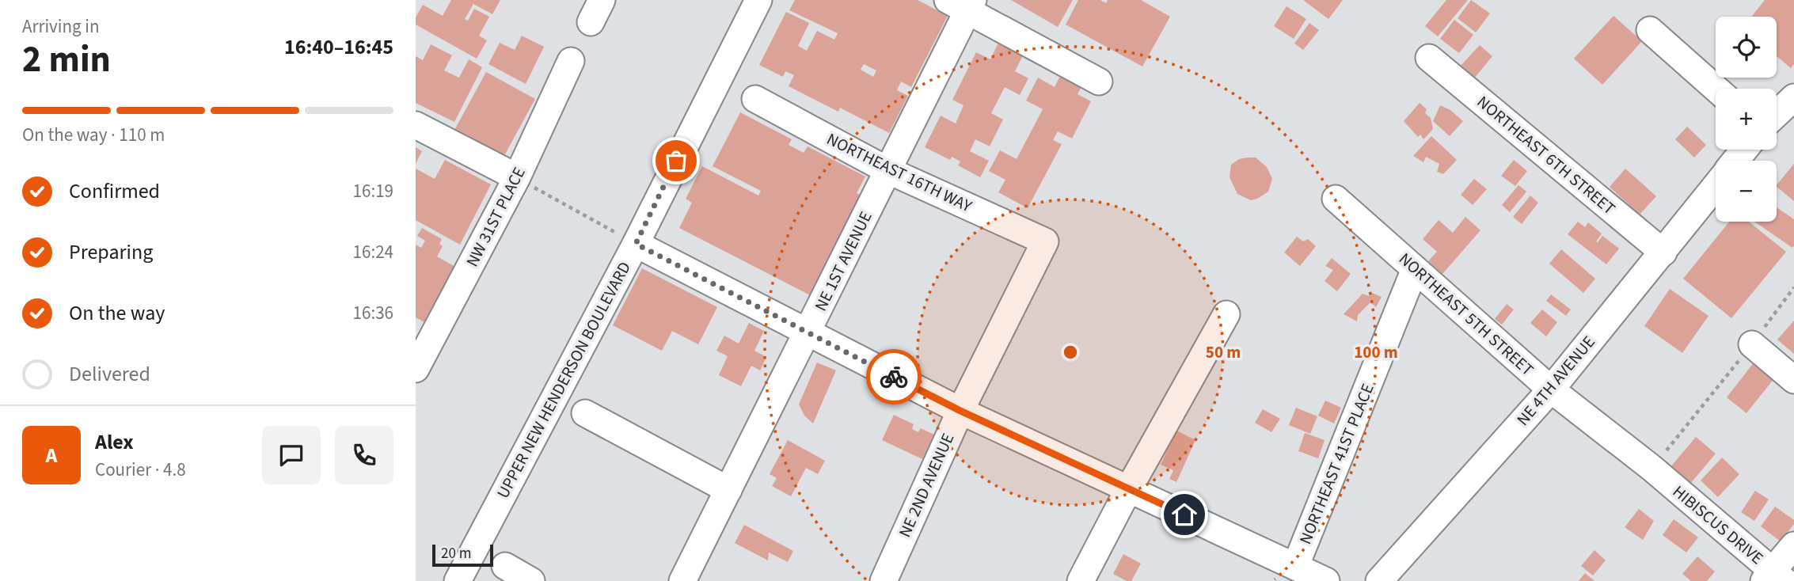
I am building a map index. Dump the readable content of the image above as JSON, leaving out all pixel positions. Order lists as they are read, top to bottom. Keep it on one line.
{"streets":{"street":["NORTHEAST 6TH STREET","NORTHEAST 16TH WAY","NW 31ST PLACE","NE 1ST AVENUE","NORTHEAST 5TH STREET","UPPER NEW HENDERSON BOULEVARD","NE 4TH AVENUE","NORTHEAST 41ST PLACE","NE 2ND AVENUE","HIBISCUS DRIVE"]},"crossings":[["NORTHEAST 6TH STREET","NE 4TH AVENUE"],["NORTHEAST 16TH WAY","NE 1ST AVENUE"],["NORTHEAST 16TH WAY","NE 2ND AVENUE"],["NORTHEAST 5TH STREET","NE 4TH AVENUE"],["NORTHEAST 5TH STREET","NORTHEAST 41ST PLACE"],["NORTHEAST 5TH STREET","HIBISCUS DRIVE"]],"scale_bar":"20 m","page":{"heading":["2 min","Arriving in","16:40–16:45"],"panel":["Alex","Courier · 4.8"],"map_buttons":["+","−"],"bar":"On the way · 110 m","list":[["Confirmed","16:19"],["Preparing","16:24"],["On the way","16:36"],"Delivered"],"round":"A","scale":"20 m"},"rings":["50 m","100 m"]}
